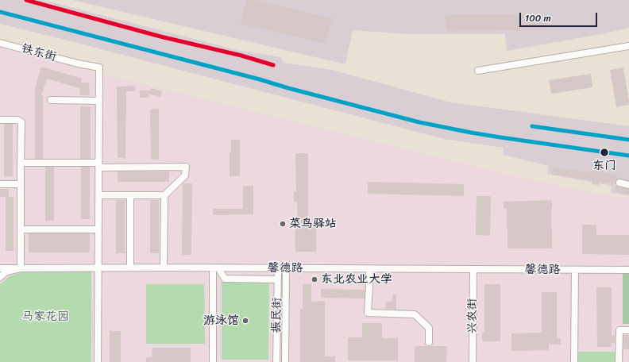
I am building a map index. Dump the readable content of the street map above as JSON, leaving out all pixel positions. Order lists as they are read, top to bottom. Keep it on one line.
{"streets":{"street":["铁东街","馨德路","振民街","兴农街"]},"crossings":[["馨德路","振民街"],["馨德路","兴农街"]],"parks":["马家花园"],"places":["东门","菜鸟驿站","东北农业大学","游泳馆"],"scale_bar":"100 m"}
